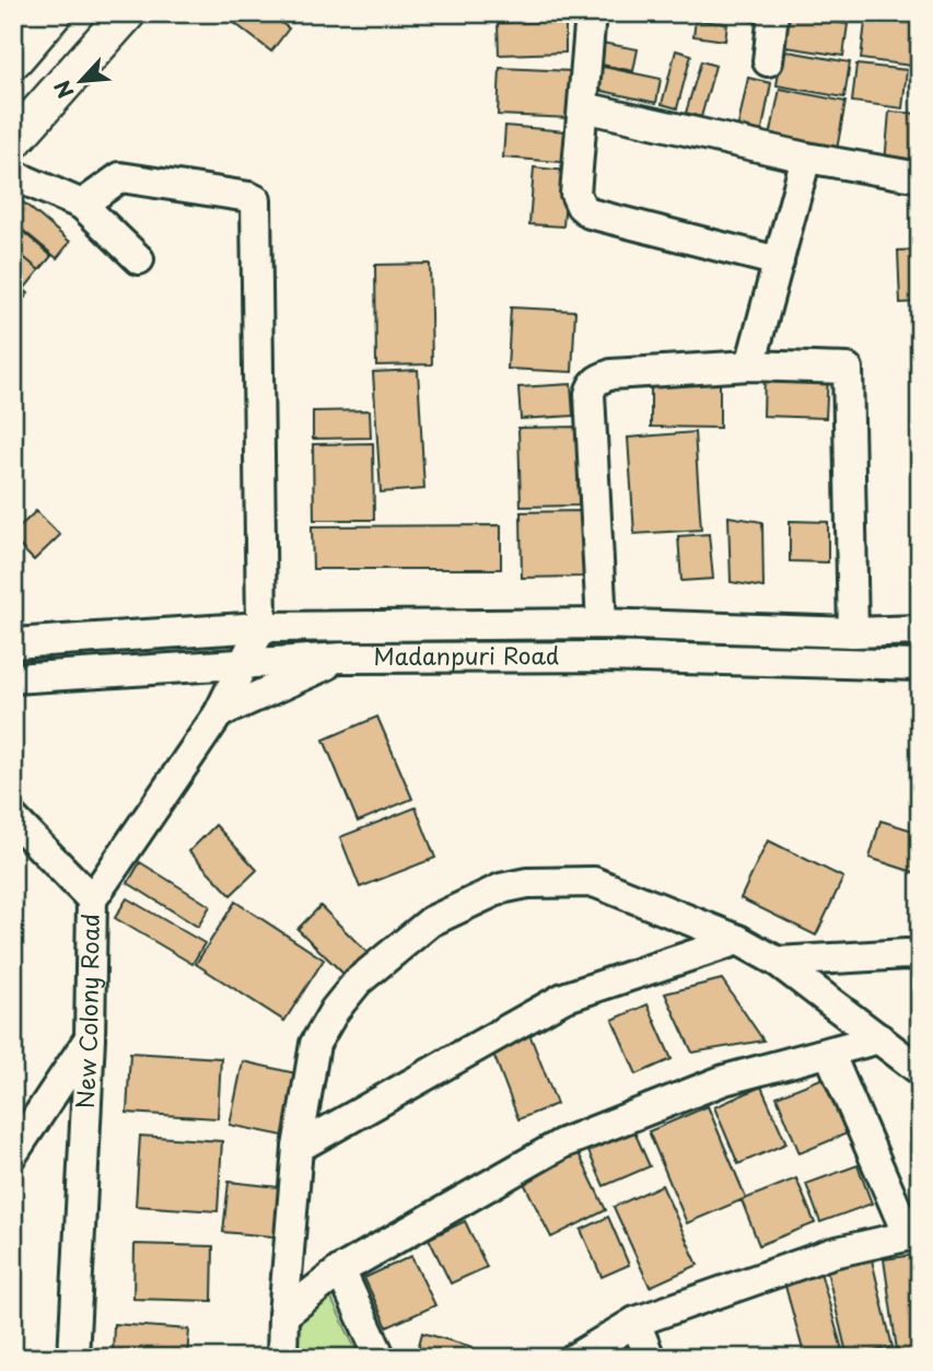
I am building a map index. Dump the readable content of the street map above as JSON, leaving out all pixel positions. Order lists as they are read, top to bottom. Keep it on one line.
{"streets":{"street":["Madanpuri Road","New Colony Road"]},"crossings":[["Madanpuri Road","New Colony Road"]],"north":"bottom left"}
